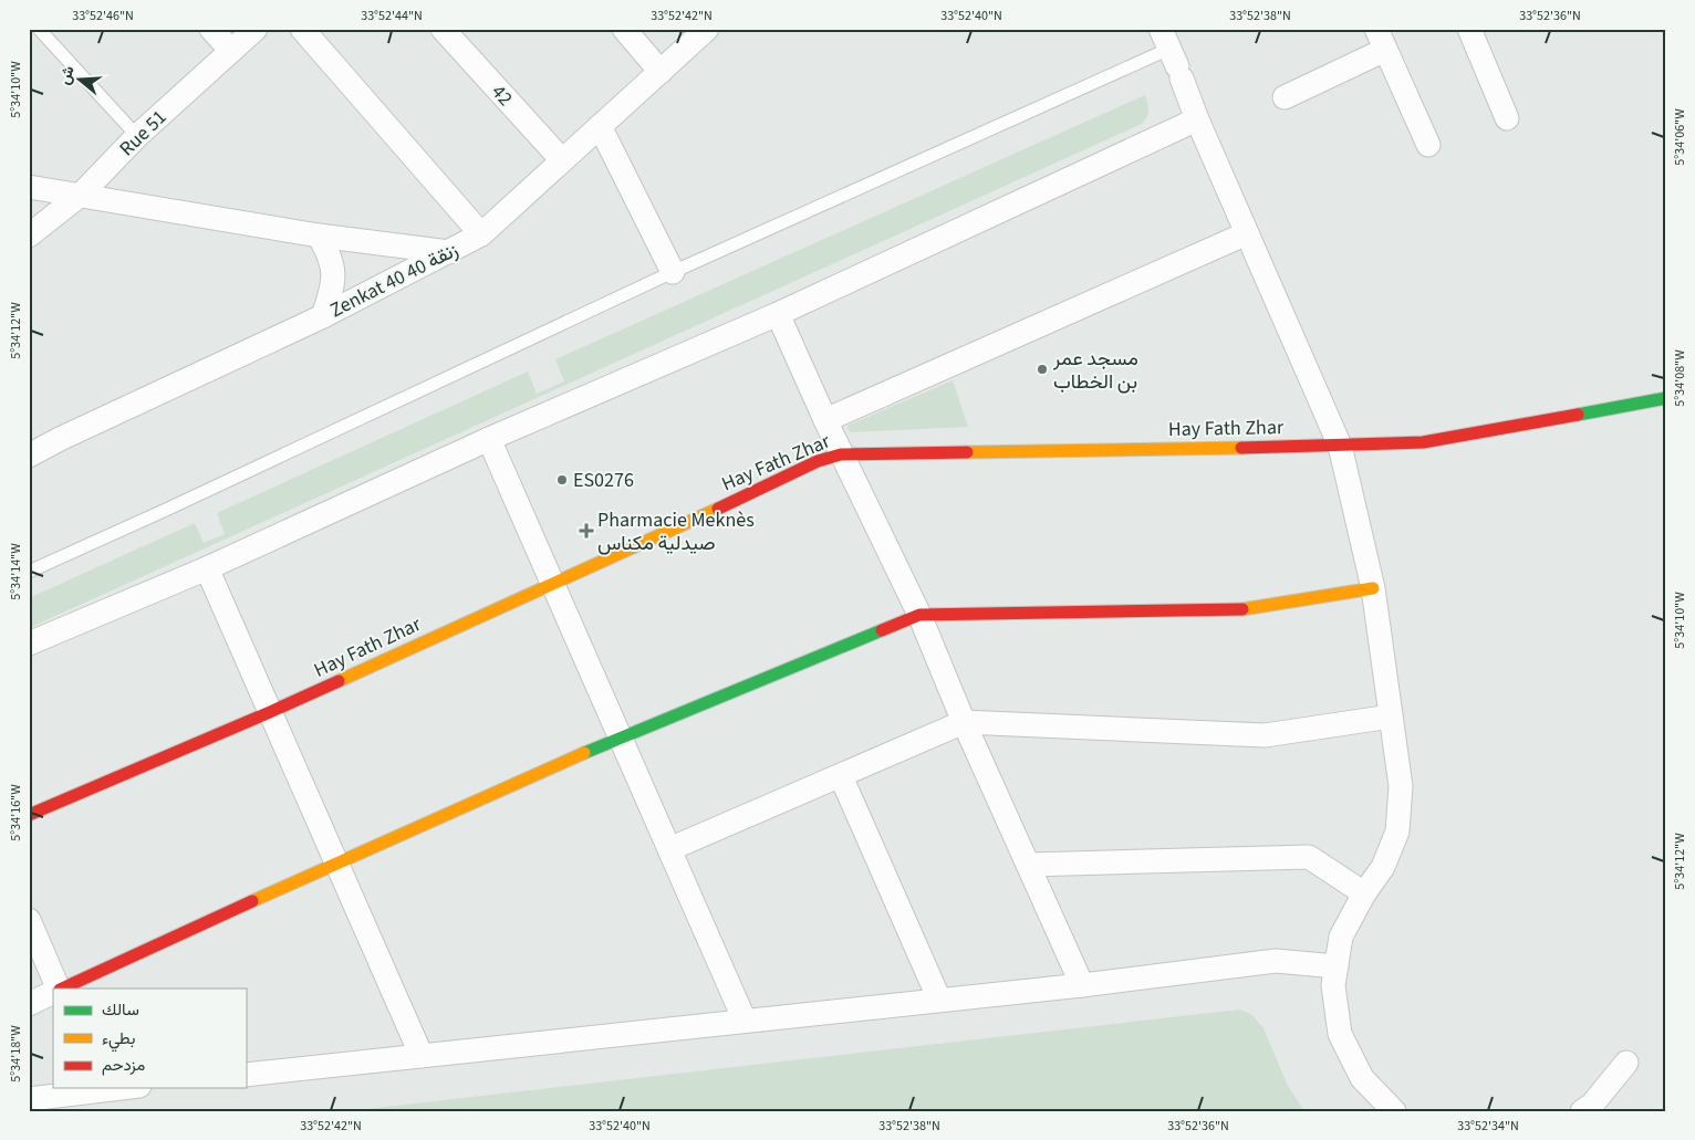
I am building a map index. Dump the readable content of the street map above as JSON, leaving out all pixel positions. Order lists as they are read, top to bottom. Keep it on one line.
{"streets":{"street":["42","Rue 51","Zenkat 40 زنقة 40","Hay Fath Zhar"]},"crossings":[["42","Zenkat 40 زنقة 40"]],"places":{"other":["مسجد عمر بن الخطاب","ES0276"],"health":["Pharmacie Meknès صيدلية مكناس"]},"legend":["سالك","بطيء","مزدحم"],"north":"left","coordinates":["33°52'46\"N","33°52'44\"N","33°52'42\"N","33°52'40\"N","33°52'38\"N","33°52'36\"N","5°34'10\"W","5°34'06\"W","5°34'12\"W","5°34'08\"W","5°34'14\"W","5°34'16\"W","5°34'18\"W","33°52'34\"N"]}
